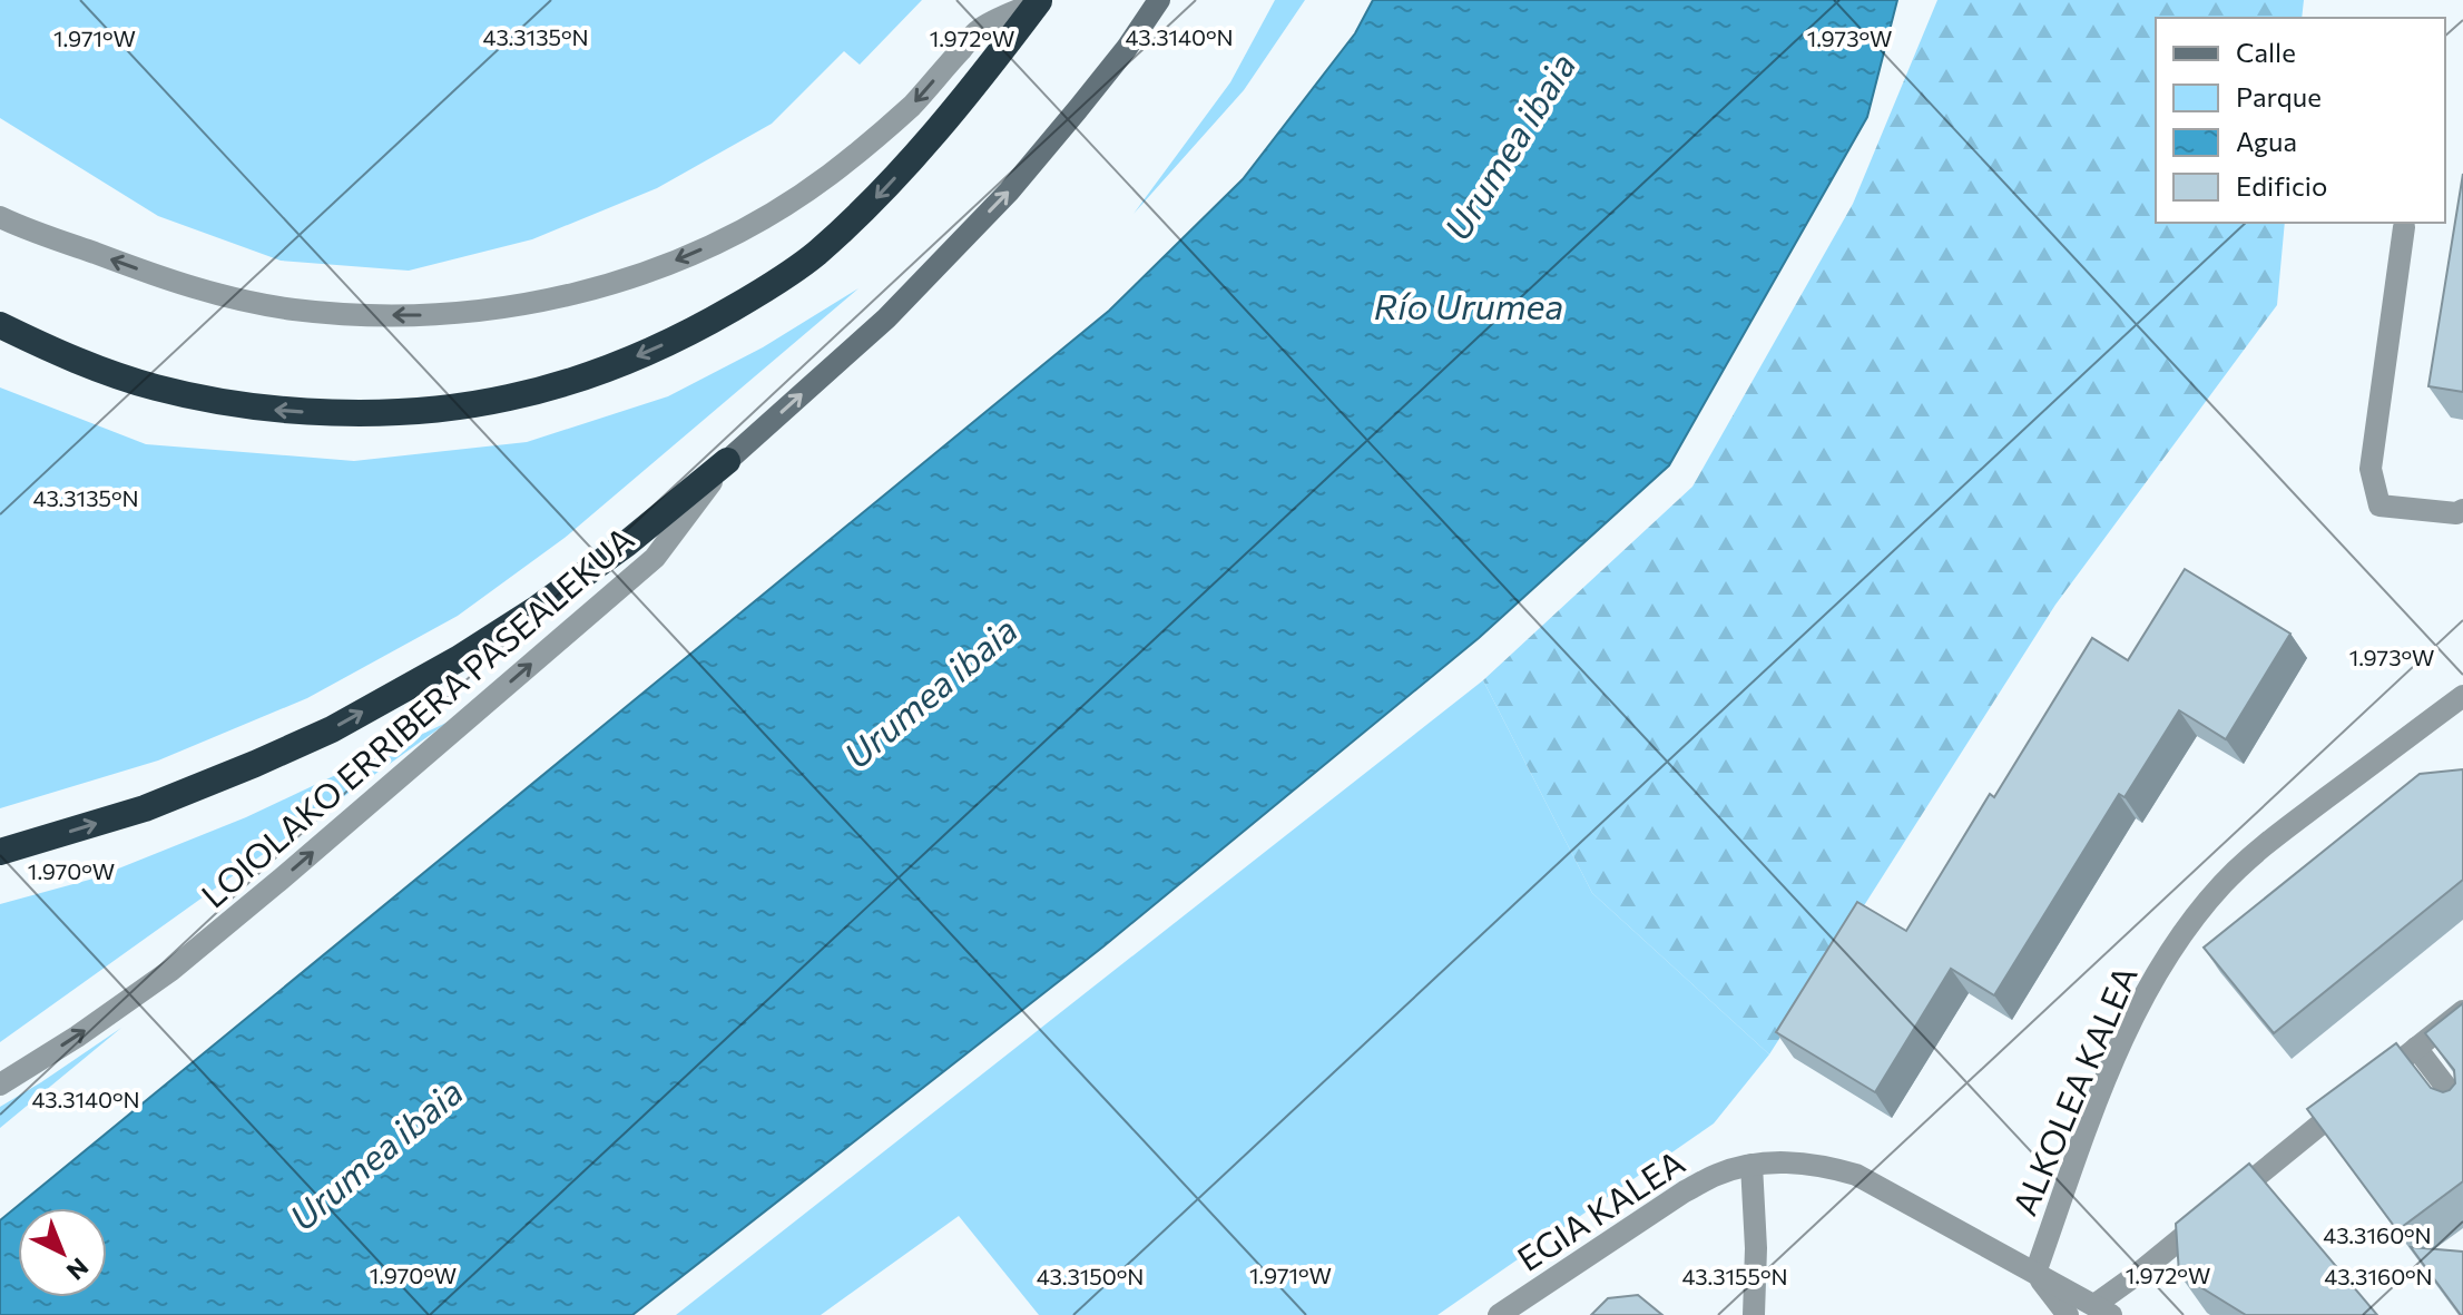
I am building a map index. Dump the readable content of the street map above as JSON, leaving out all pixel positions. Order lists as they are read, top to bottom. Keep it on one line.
{"streets":{"main road":["LOIOLAKO ERRIBERA PASEALEKUA"],"street":["ALKOLEA KALEA","EGIA KALEA"]},"crossings":[["ALKOLEA KALEA","EGIA KALEA"]],"one_way":["LOIOLAKO ERRIBERA PASEALEKUA"],"water":["Urumea ibaia","Río Urumea"],"legend":["Calle","Parque","Agua","Edificio"],"north":"bottom right","coordinates":["43.3135°N","43.3140°N","1.971°W","1.972°W","1.973°W","1.970°W","43.3160°N","43.3150°N","43.3155°N"]}
